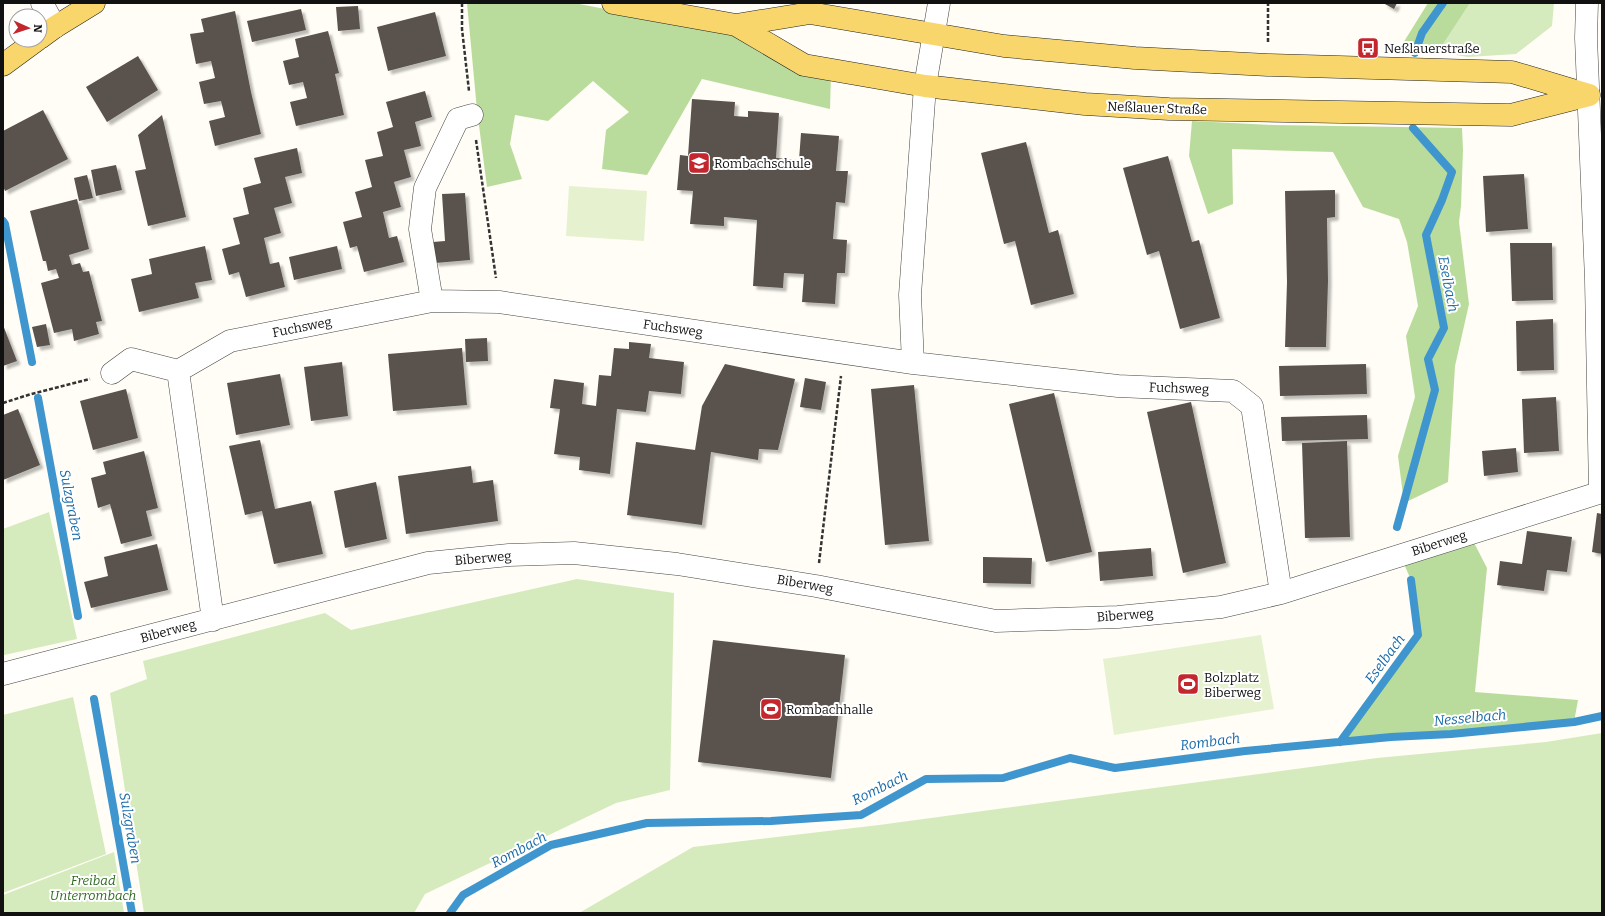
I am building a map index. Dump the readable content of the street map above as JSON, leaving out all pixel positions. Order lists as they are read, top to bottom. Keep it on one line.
{"streets":{"main road":["Neßlauer Straße"],"street":["Fuchsweg","Biberweg"]},"crossings":[["Fuchsweg","Biberweg"]],"water":["Eselbach","Sulzgraben","Nesselbach","Rombach"],"parks":["Freibad Unterrombach"],"places":{"bus stop":["Neßlauerstraße"],"school or university":["Rombachschule"],"sports":["Bolzplatz Biberweg","Rombachhalle"]},"north":"right"}
